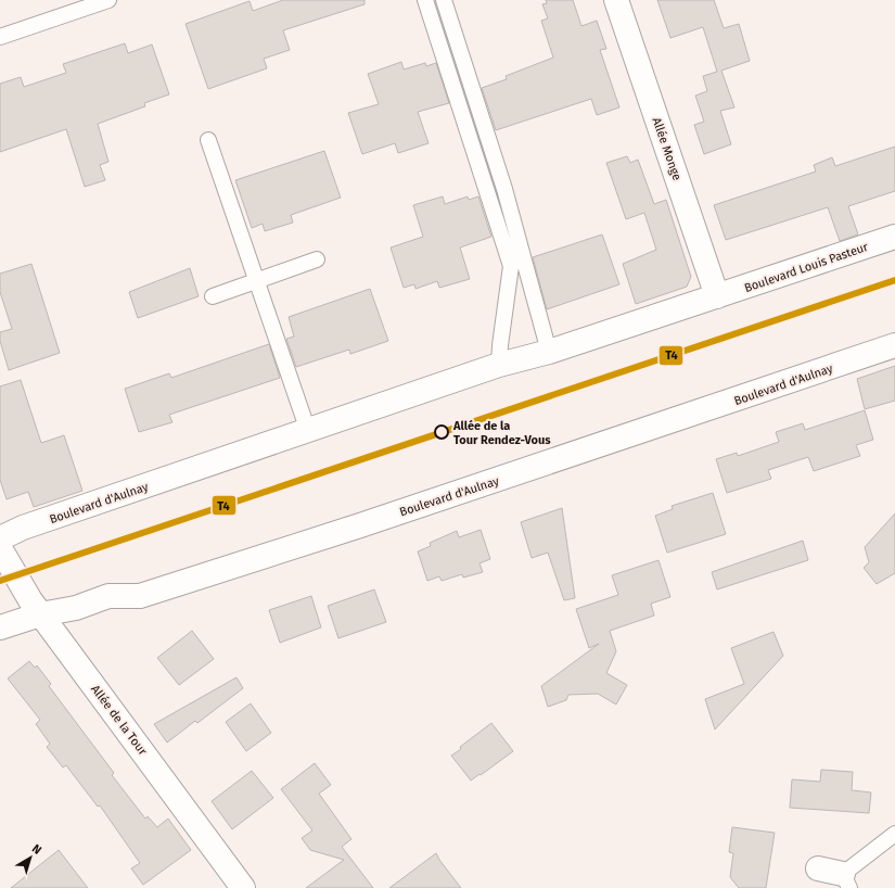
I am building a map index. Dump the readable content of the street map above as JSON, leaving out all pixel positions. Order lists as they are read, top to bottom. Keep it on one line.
{"streets":{"street":["Allée Monge","Boulevard Louis Pasteur","Boulevard d'Aulnay","Allée de la Tour"]},"crossings":[["Allée Monge","Boulevard Louis Pasteur"],["Allée Monge","Boulevard d'Aulnay"],["Boulevard Louis Pasteur","Boulevard d'Aulnay"],["Boulevard d'Aulnay","Allée de la Tour"]],"places":["Allée de la Tour Rendez-Vous"],"lines":["transit line T4"],"north":"top right"}
